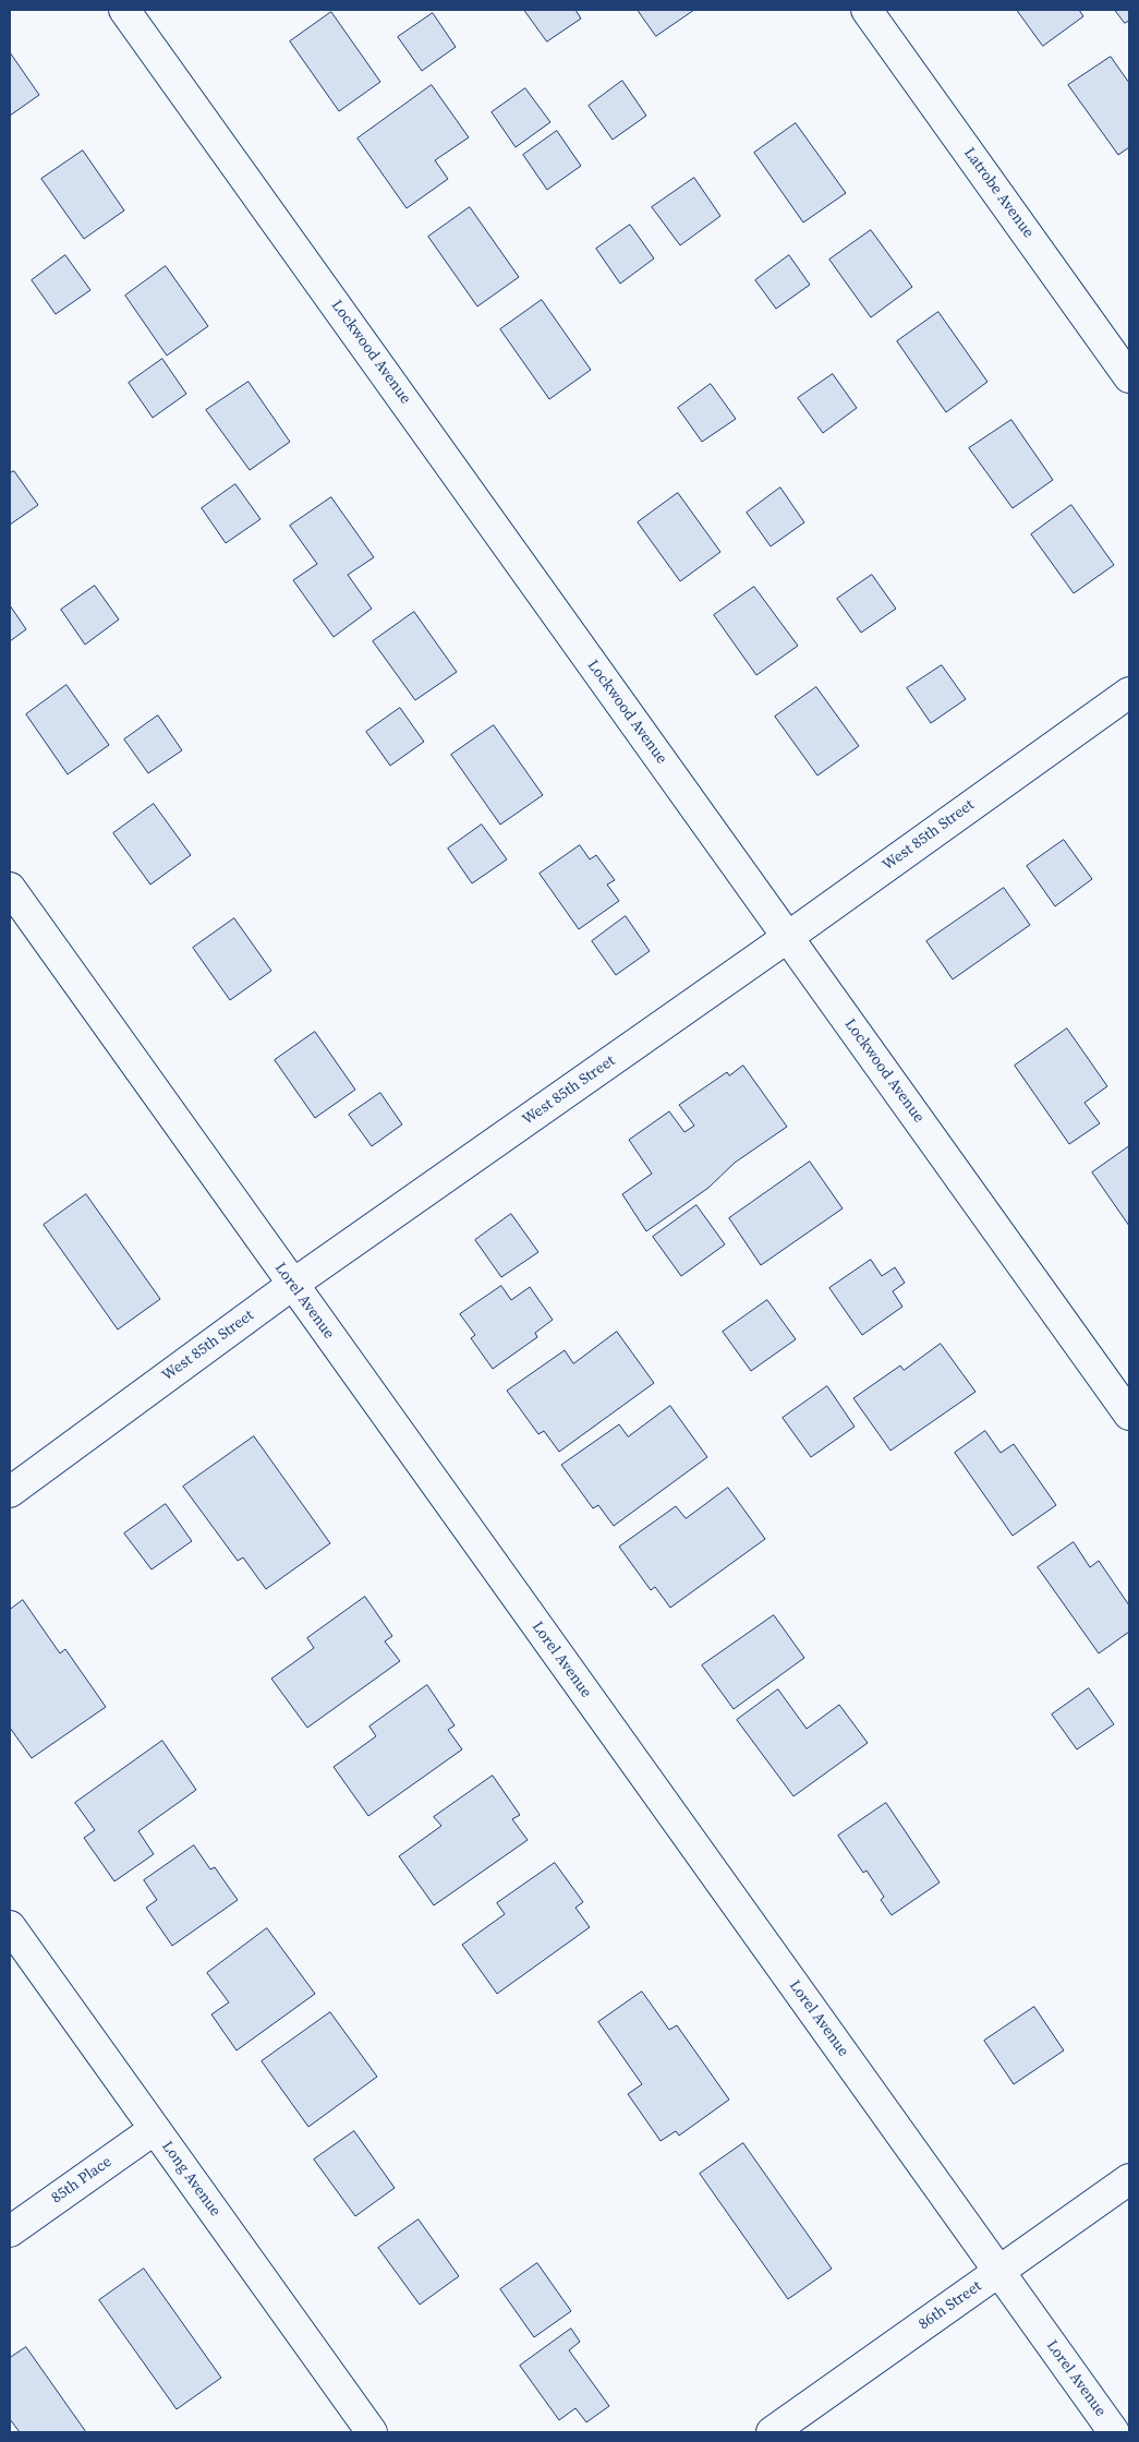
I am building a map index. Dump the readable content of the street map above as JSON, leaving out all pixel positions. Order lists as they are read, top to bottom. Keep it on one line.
{"streets":{"street":["Latrobe Avenue","Lockwood Avenue","West 85th Street","Lorel Avenue","Long Avenue","85th Place","86th Street"]},"crossings":[["Lockwood Avenue","West 85th Street"],["West 85th Street","Lorel Avenue"],["Lorel Avenue","86th Street"],["Long Avenue","85th Place"]]}
